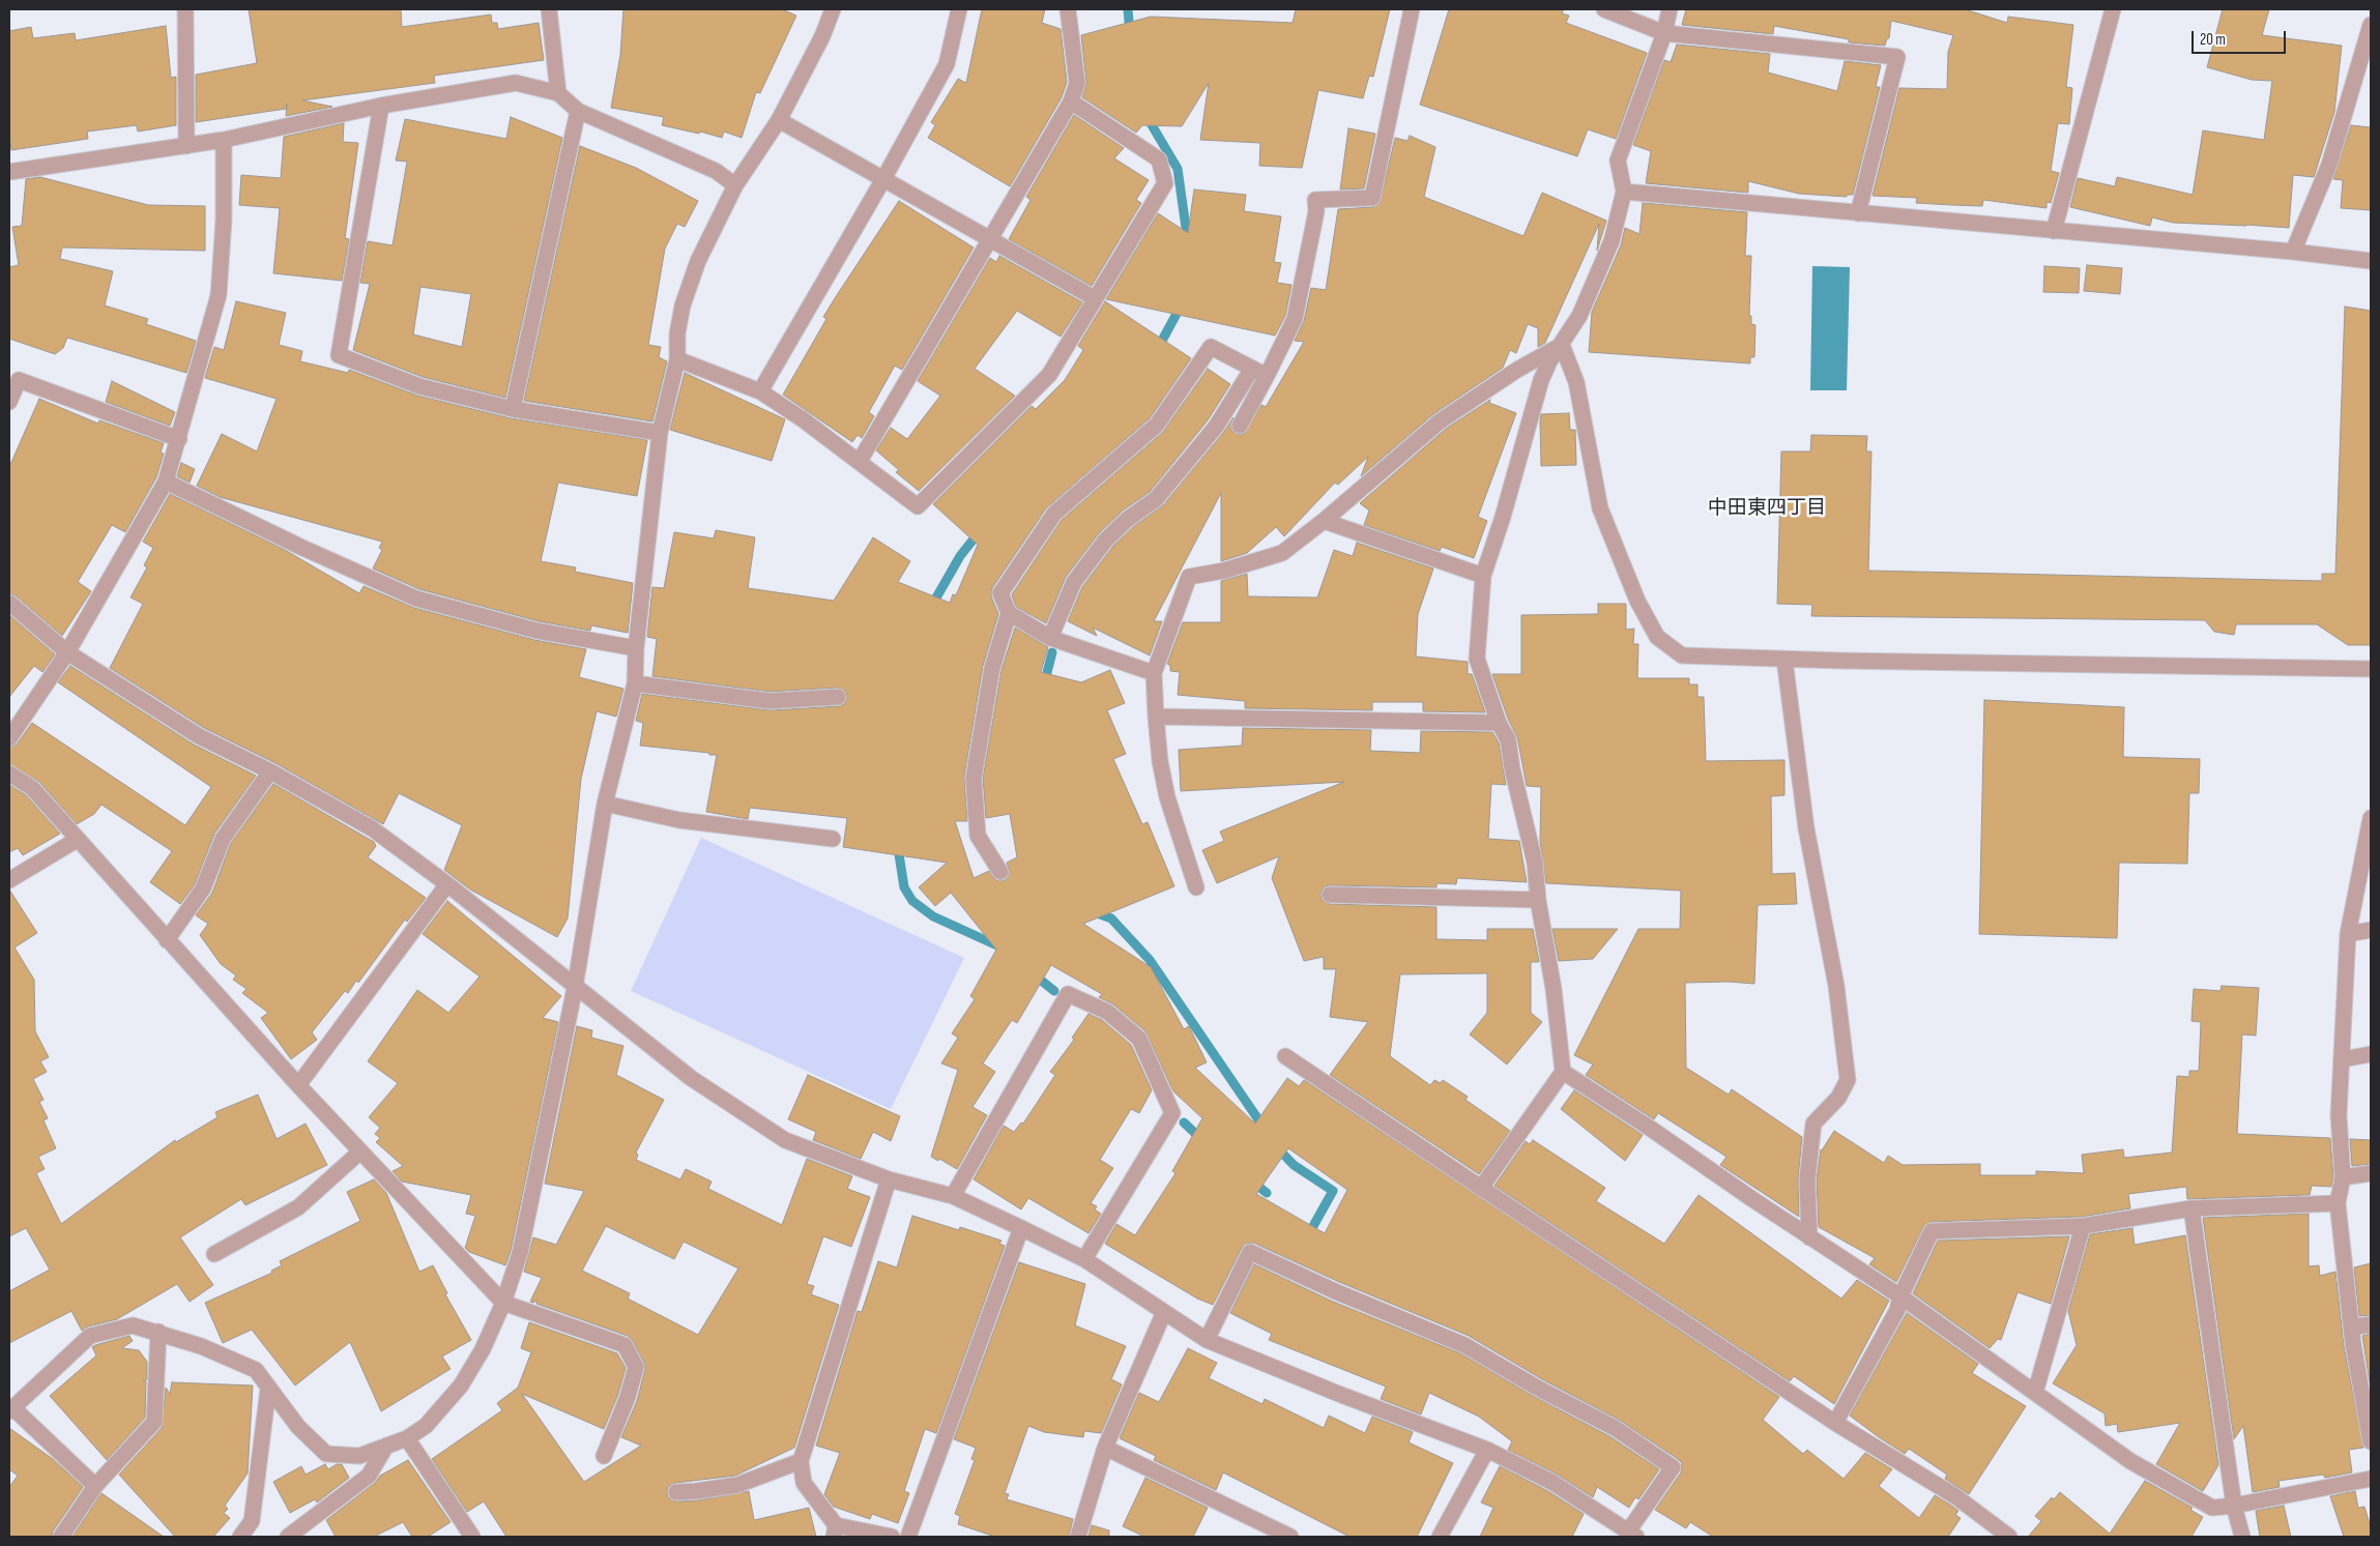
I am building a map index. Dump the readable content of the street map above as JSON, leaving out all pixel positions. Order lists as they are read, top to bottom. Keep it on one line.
{"districts":["中田東四丁目"],"scale_bar":"20 m"}
